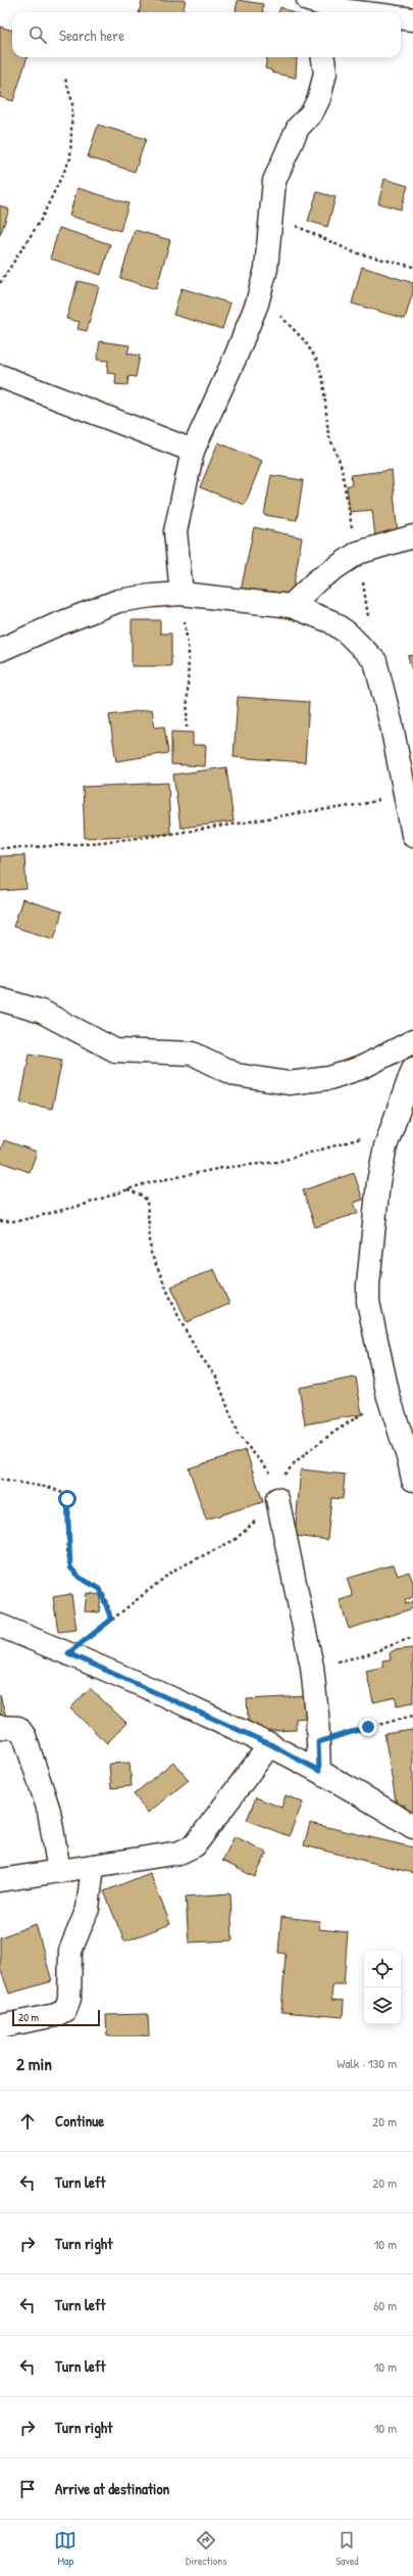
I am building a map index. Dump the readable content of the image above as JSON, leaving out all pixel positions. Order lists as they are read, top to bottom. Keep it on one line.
{"scale_bar":"20 m","page":{"search":"Search here","scale":"20 m","heading":["2 min","Walk · 130 m"],"list":[["Continue","20 m"],["Turn left","20 m"],["Turn right","10 m"],["Turn left","60 m"],["Turn left","10 m"],["Turn right","10 m"],"Arrive at destination"],"nav":["Map","Directions","Saved"]}}
